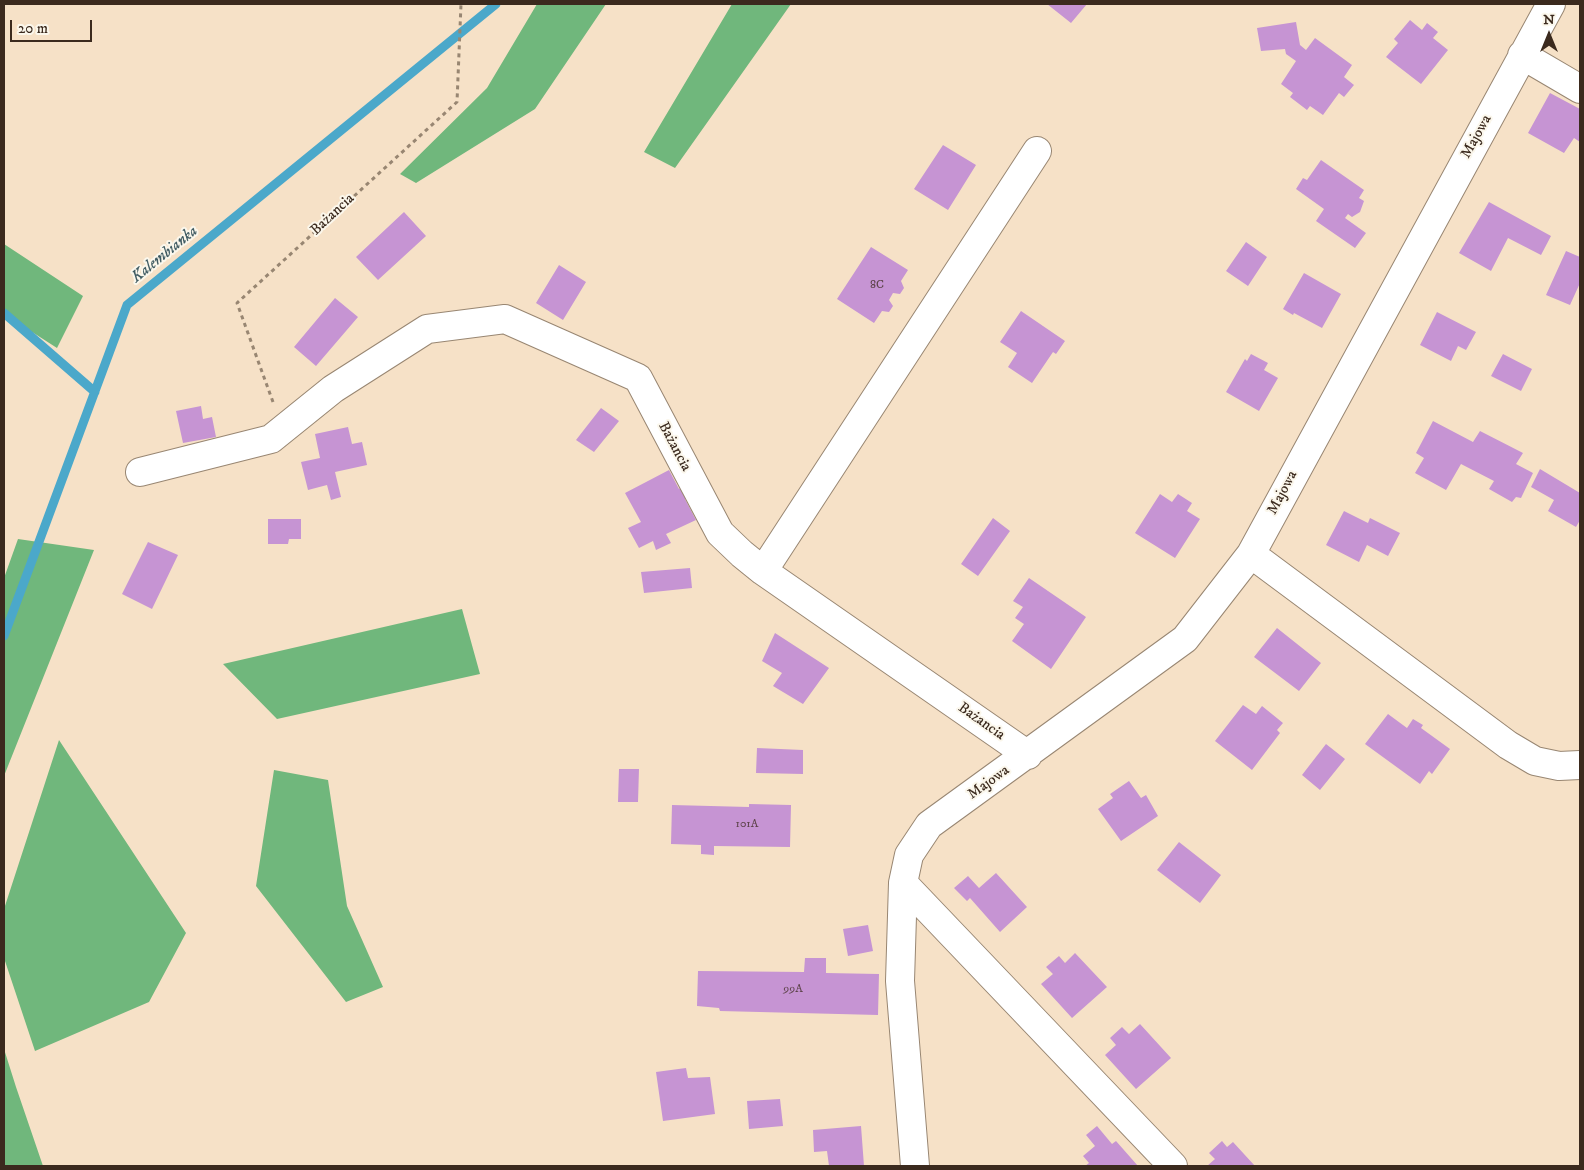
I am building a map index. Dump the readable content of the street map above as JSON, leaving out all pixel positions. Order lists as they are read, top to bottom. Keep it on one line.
{"streets":{"street":["Majowa","Bażancia"]},"crossings":[["Majowa","Bażancia"]],"water":["Kalembianka"],"house_numbers":["8C","101A","99A"],"scale_bar":"20 m","north":"top"}
